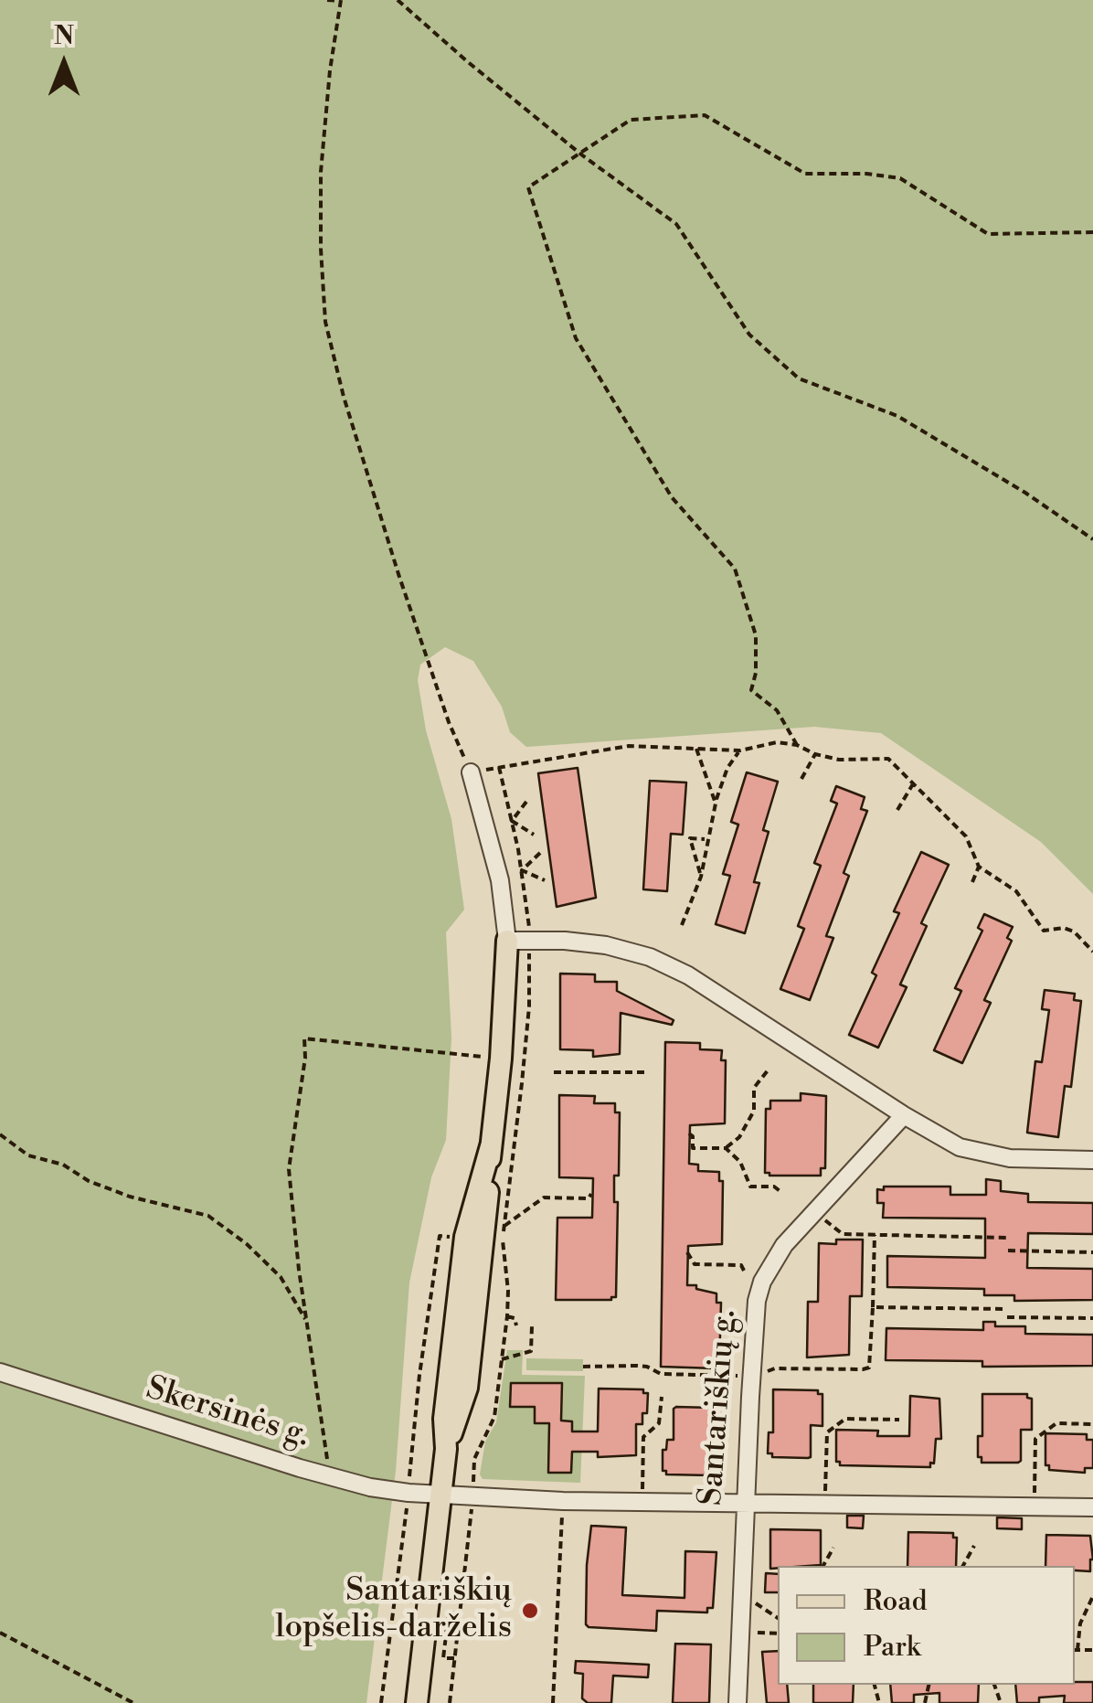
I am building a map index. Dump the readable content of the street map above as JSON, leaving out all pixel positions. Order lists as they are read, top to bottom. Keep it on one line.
{"streets":{"street":["Santariškių g.","Skersinės g."]},"crossings":[["Santariškių g.","Skersinės g."]],"places":["Santariškių lopšelis-darželis"],"legend":["Road","Park"],"north":"top"}
